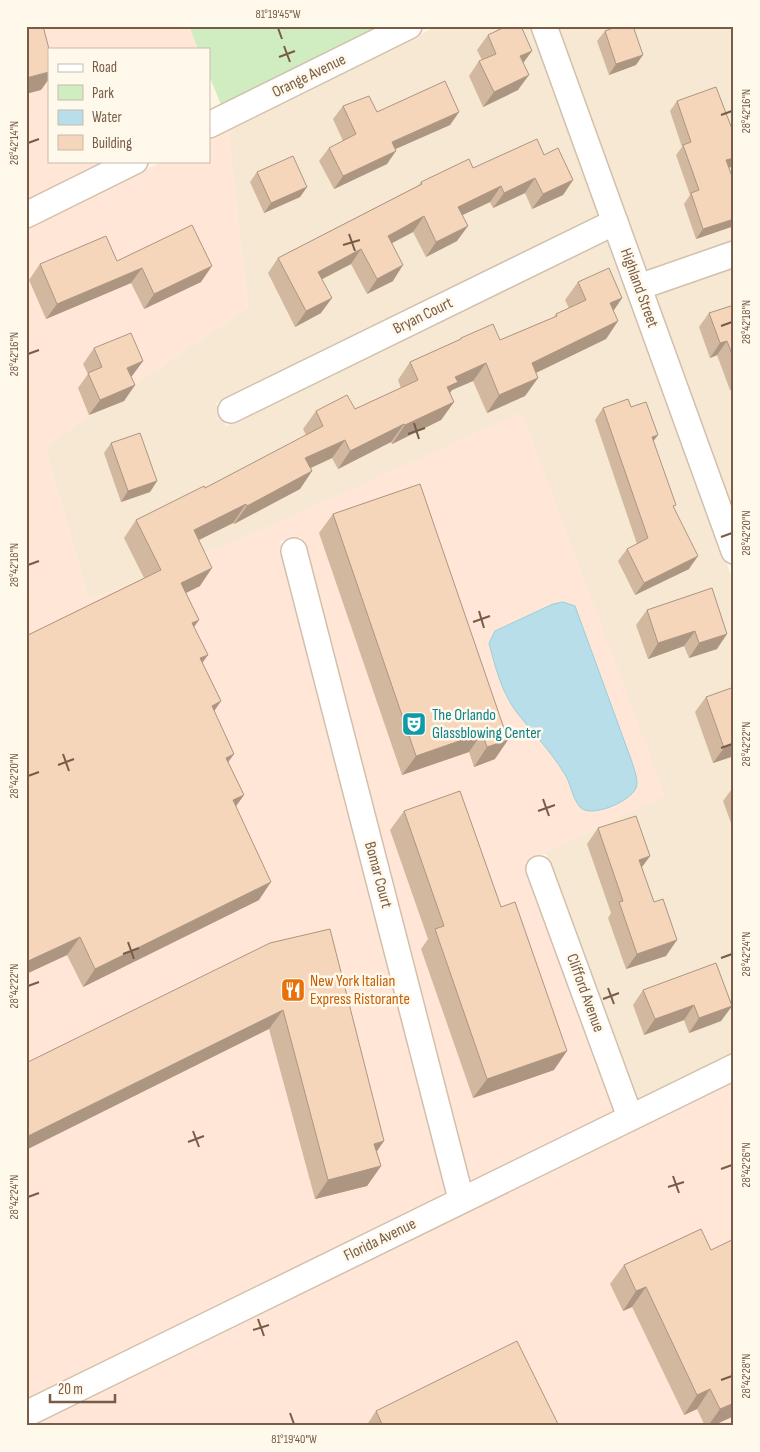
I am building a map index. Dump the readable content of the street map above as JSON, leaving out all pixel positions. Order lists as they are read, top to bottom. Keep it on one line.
{"streets":{"street":["Orange Avenue","Highland Street","Bryan Court","Bomar Court","Clifford Avenue","Florida Avenue"]},"crossings":[["Highland Street","Bryan Court"],["Bomar Court","Florida Avenue"],["Clifford Avenue","Florida Avenue"]],"places":{"theatre":["The Orlando Glassblowing Center"],"restaurant":["New York Italian Express Ristorante"]},"legend":["Road","Park","Water","Building"],"scale_bar":"20 m","coordinates":["81°19'45\"W","28°42'16\"N","28°42'14\"N","28°42'18\"N","28°42'20\"N","28°42'22\"N","28°42'24\"N","28°42'26\"N","28°42'28\"N","81°19'40\"W"]}
